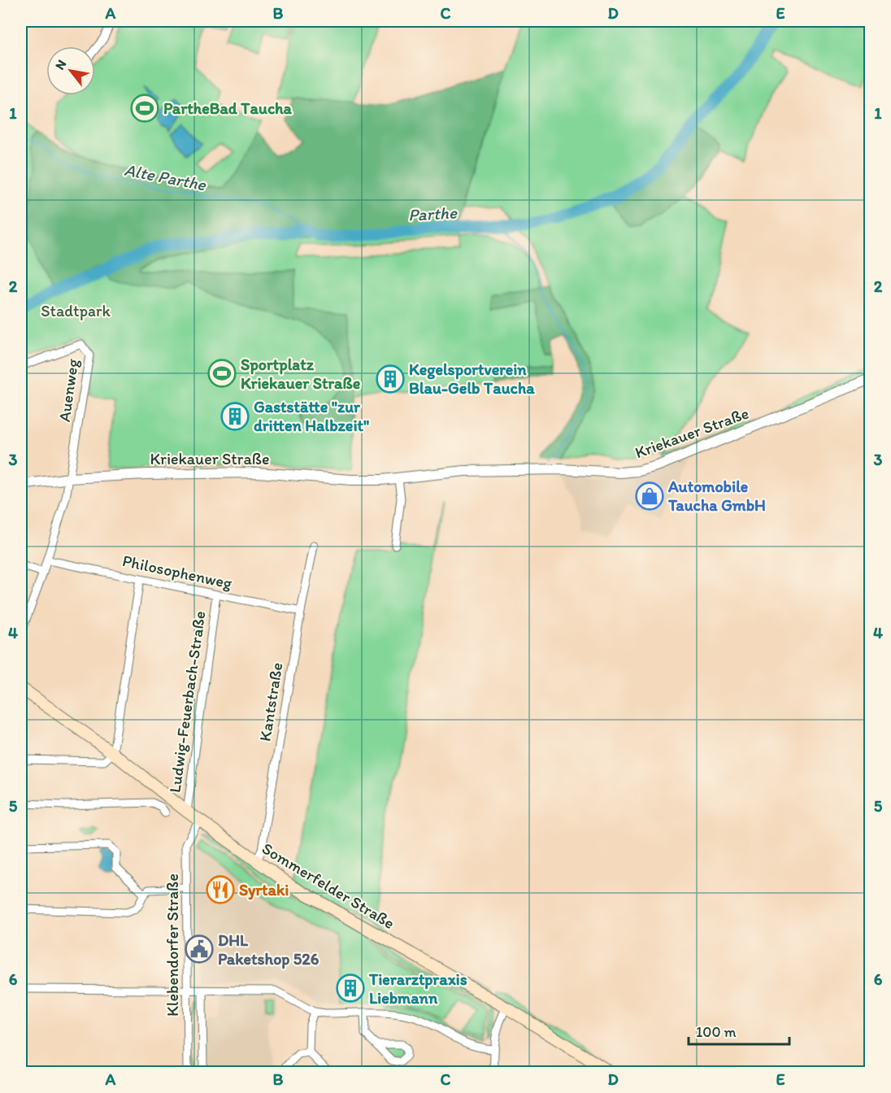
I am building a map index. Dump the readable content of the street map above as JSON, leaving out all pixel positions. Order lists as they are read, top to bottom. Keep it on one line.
{"streets":{"main road":["Sommerfelder Straße"],"street":["Auenweg","Kriekauer Straße","Philosophenweg","Ludwig-Feuerbach-Straße","Kantstraße","Klebendorfer Straße"]},"crossings":[["Auenweg","Kriekauer Straße"],["Philosophenweg","Ludwig-Feuerbach-Straße"],["Philosophenweg","Kantstraße"],["Ludwig-Feuerbach-Straße","Sommerfelder Straße"],["Kantstraße","Sommerfelder Straße"],["Sommerfelder Straße","Klebendorfer Straße"]],"water":["Alte Parthe","Parthe"],"parks":["Stadtpark"],"places":{"sports":["PartheBad Taucha","Sportplatz Kriekauer Straße"],"building":["Kegelsportverein Blau-Gelb Taucha","Gaststätte \"zur dritten Halbzeit\"","Tierarztpraxis Liebmann"],"shop":["Automobile Taucha GmbH"],"restaurant":["Syrtaki"],"public building":["DHL Paketshop 526"]},"scale_bar":"100 m","north":"top left","grid":{"columns":["A","B","C","D","E"],"rows":["1","2","3","4","5","6"]}}
